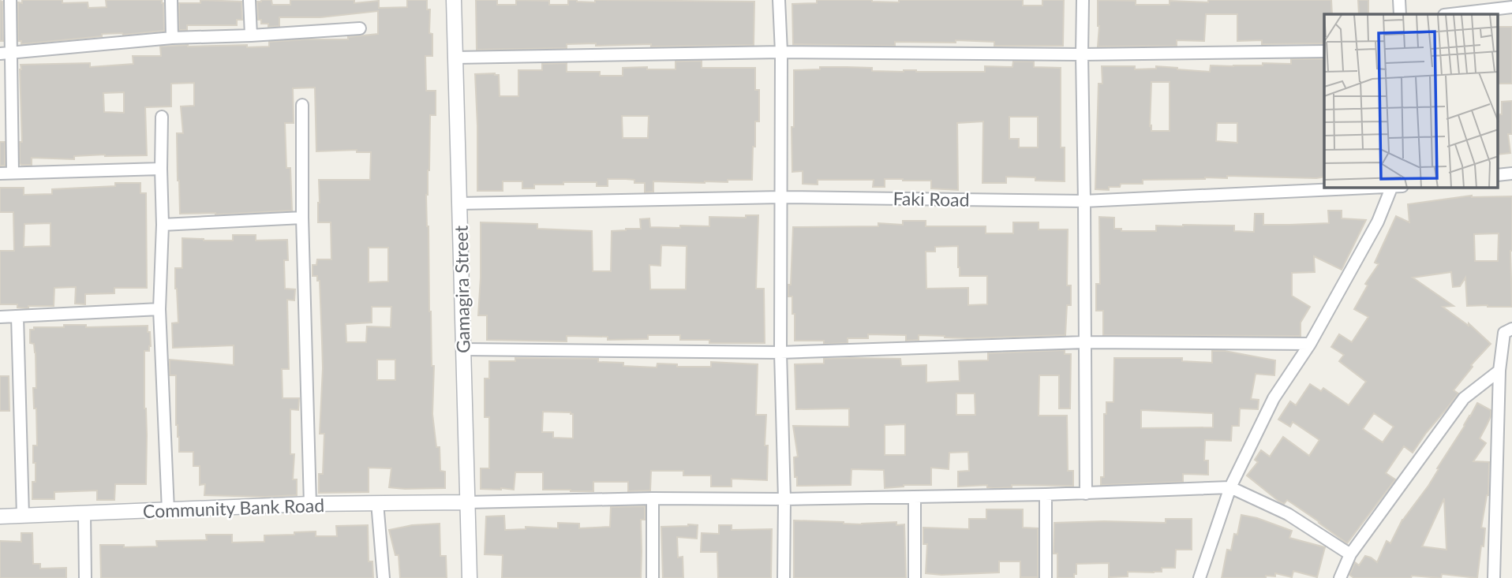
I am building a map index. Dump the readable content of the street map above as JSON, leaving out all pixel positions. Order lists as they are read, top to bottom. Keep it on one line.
{"streets":{"street":["Faki Road","Gamagira Street","Community Bank Road"]},"crossings":[["Faki Road","Gamagira Street"],["Gamagira Street","Community Bank Road"]]}
